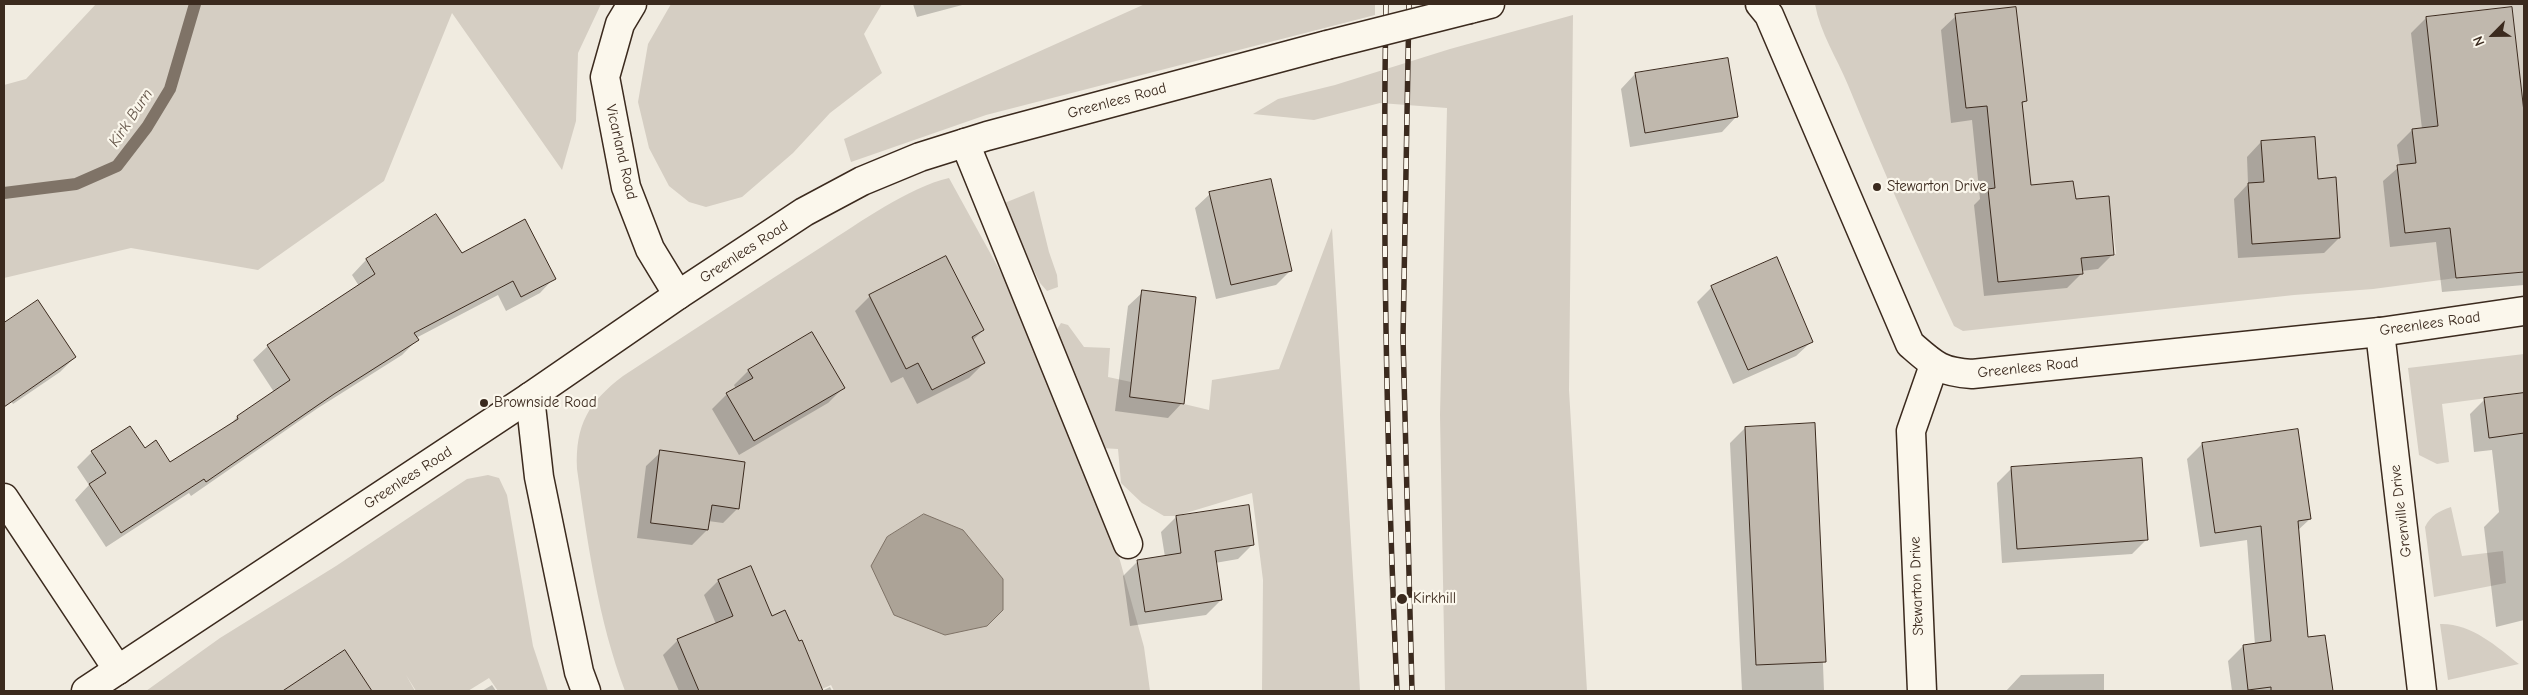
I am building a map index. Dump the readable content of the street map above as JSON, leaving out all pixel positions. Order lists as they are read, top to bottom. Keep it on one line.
{"streets":{"main road":["Greenlees Road","Vicarland Road","Grenville Drive","Stewarton Drive"]},"crossings":[["Greenlees Road","Vicarland Road"],["Greenlees Road","Grenville Drive"],["Greenlees Road","Stewarton Drive"]],"water":["Kirk Burn"],"places":["Stewarton Drive","Brownside Road","Kirkhill"],"north":"bottom left"}
